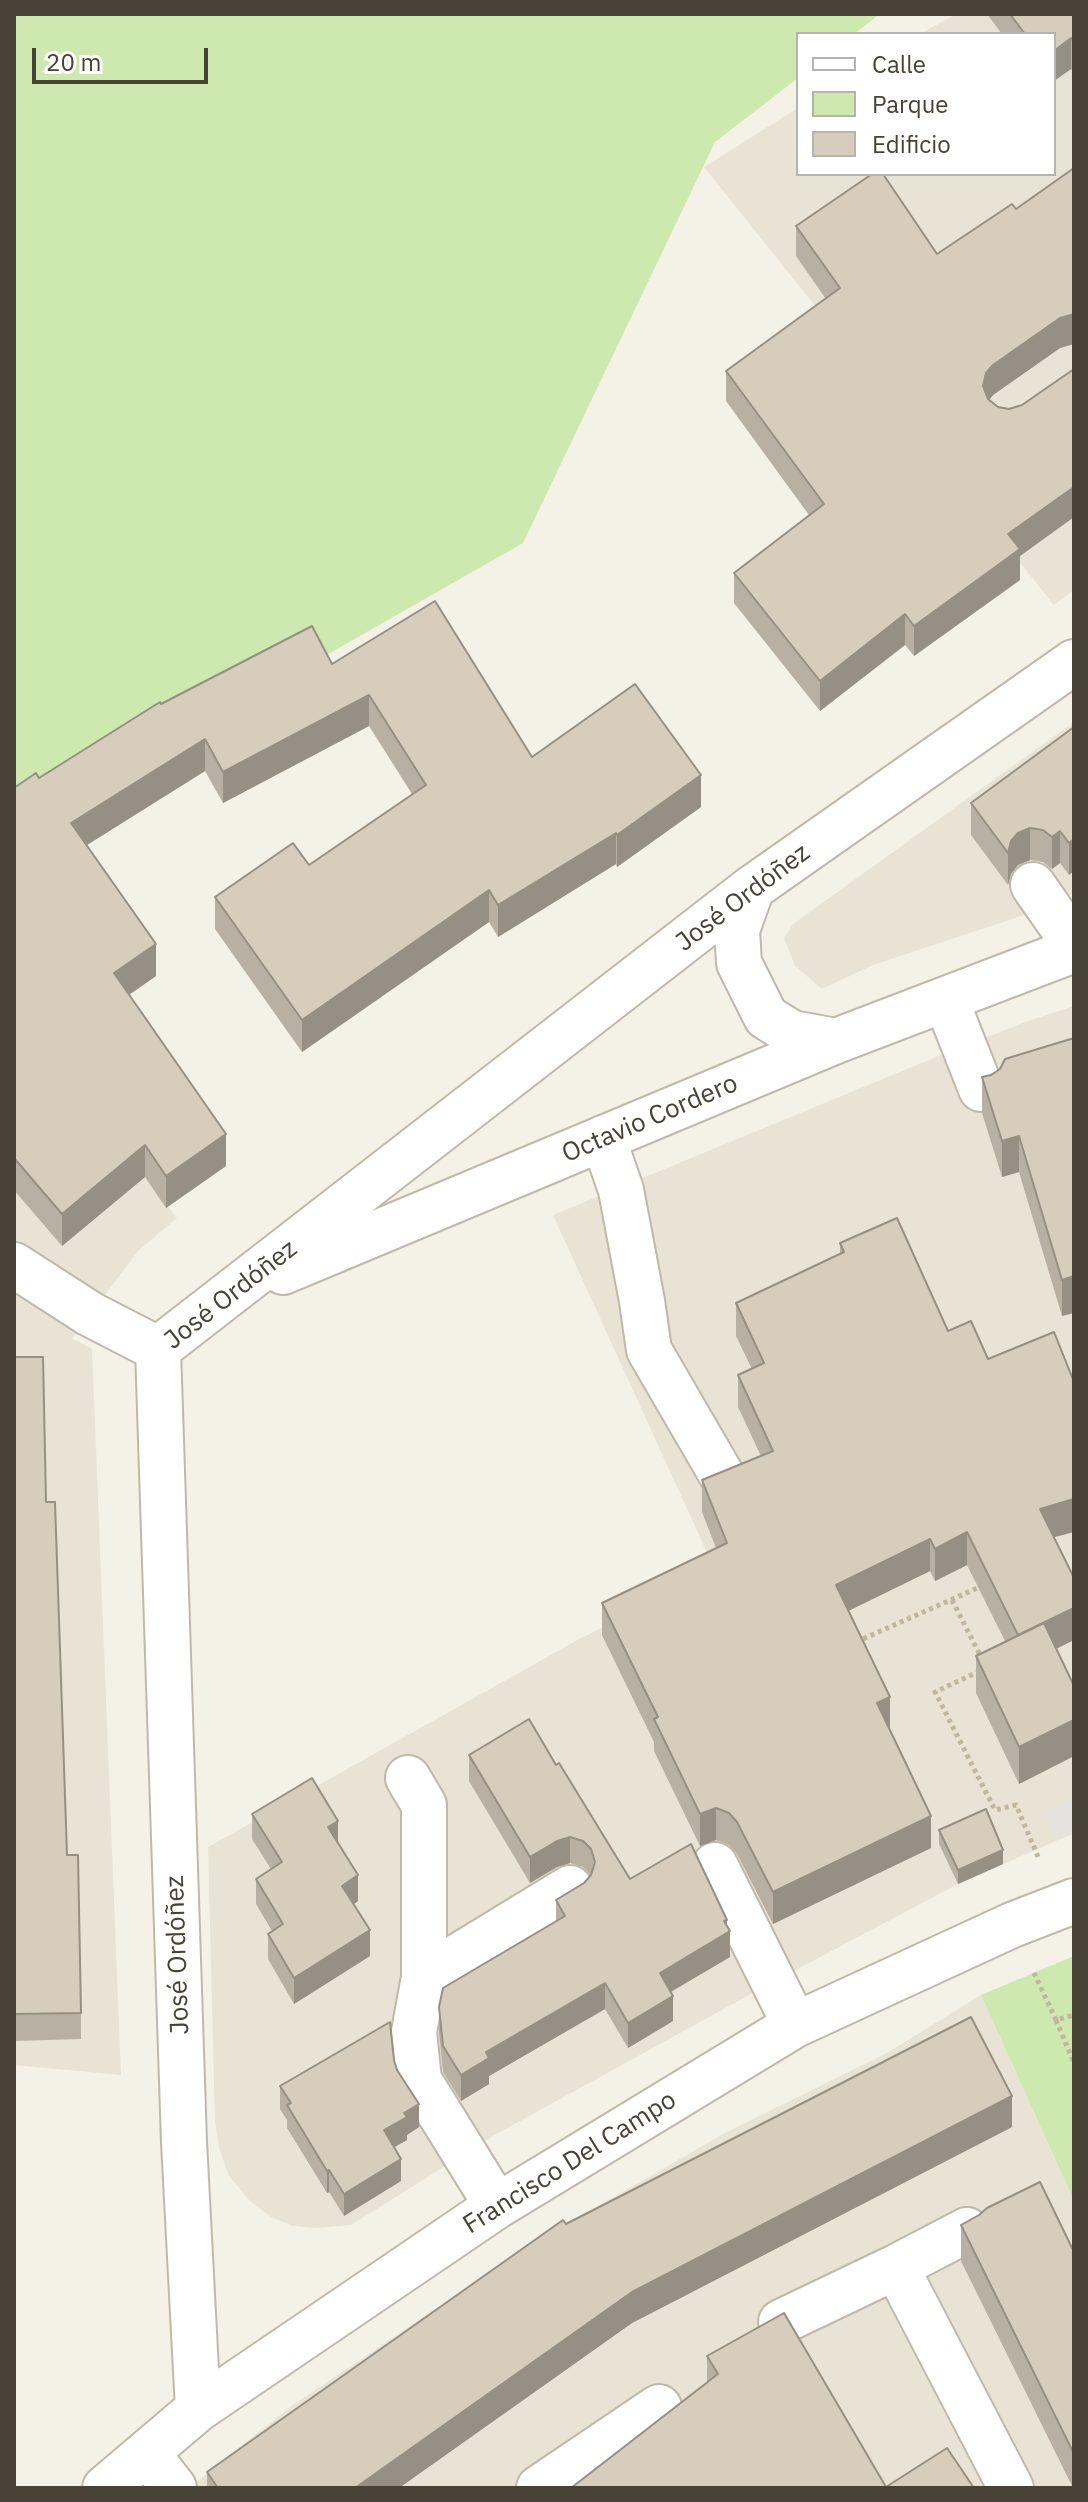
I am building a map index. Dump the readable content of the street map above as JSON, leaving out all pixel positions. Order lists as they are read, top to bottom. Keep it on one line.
{"streets":{"street":["José Ordóñez","Octavio Cordero","Francisco Del Campo"]},"crossings":[["José Ordóñez","Octavio Cordero"],["José Ordóñez","Francisco Del Campo"]],"legend":["Calle","Parque","Edificio"],"scale_bar":"20 m"}
